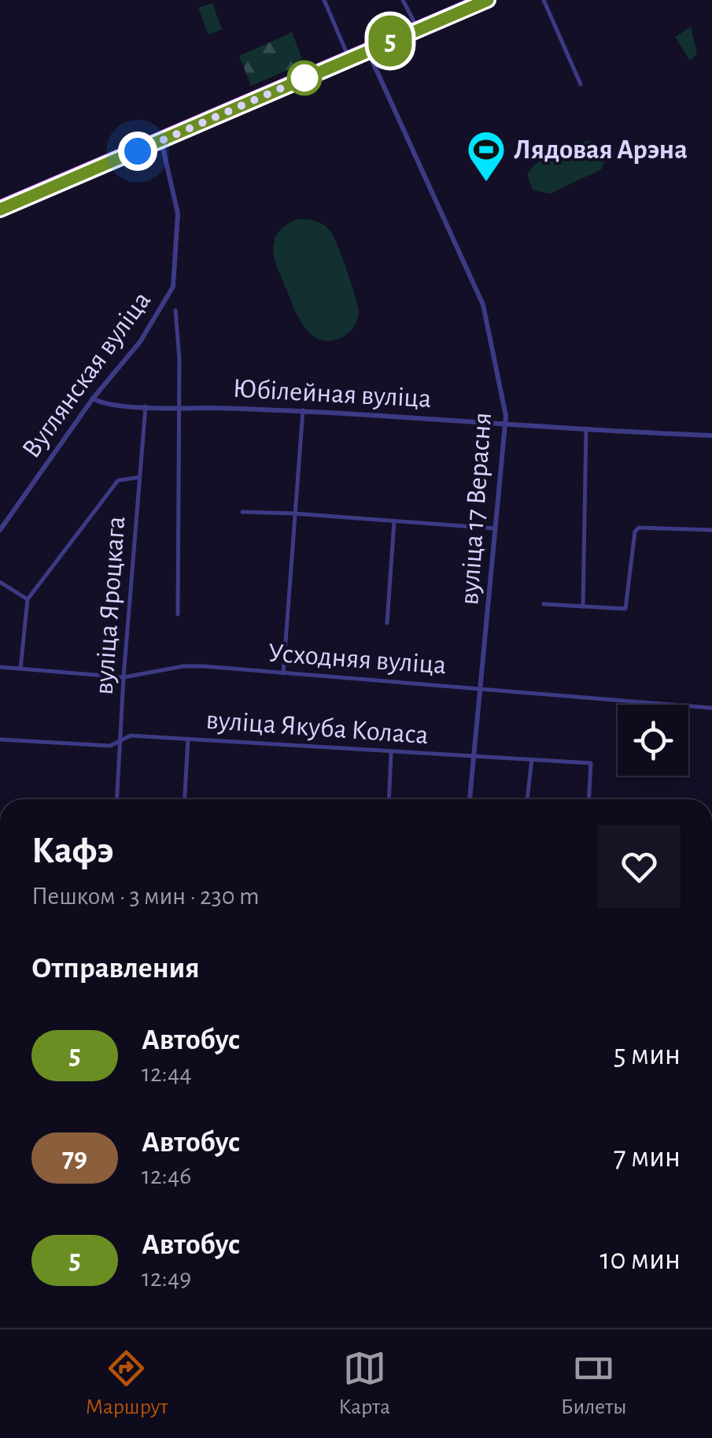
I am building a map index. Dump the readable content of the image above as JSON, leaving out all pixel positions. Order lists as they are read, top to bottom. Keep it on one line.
{"streets":{"street":["Вуглянская вуліца","Юбілейная вуліца","вуліца 17 Верасня","вуліца Яроцкага","Усходняя вуліца","вуліца Якуба Коласа"]},"crossings":[["Вуглянская вуліца","Юбілейная вуліца"],["Юбілейная вуліца","вуліца 17 Верасня"],["Юбілейная вуліца","вуліца Яроцкага"],["вуліца 17 Верасня","Усходняя вуліца"],["вуліца 17 Верасня","вуліца Якуба Коласа"],["вуліца Яроцкага","Усходняя вуліца"],["вуліца Яроцкага","вуліца Якуба Коласа"]],"places":{"sports":["Лядовая Арэна"]},"lines":["bus line 5"],"page":{"on_map":"5","heading":[["Кафэ","Пешком · 3 мин · 230 m"],"Отправления"],"list":[{"mark":"5","name":"Автобус","note":"12:44","value":"5 мин"},{"mark":"79","name":"Автобус","note":"12:46","value":"7 мин"},{"mark":"5","name":"Автобус","note":"12:49","value":"10 мин"}],"tabs":["Маршрут","Карта","Билеты"]}}
